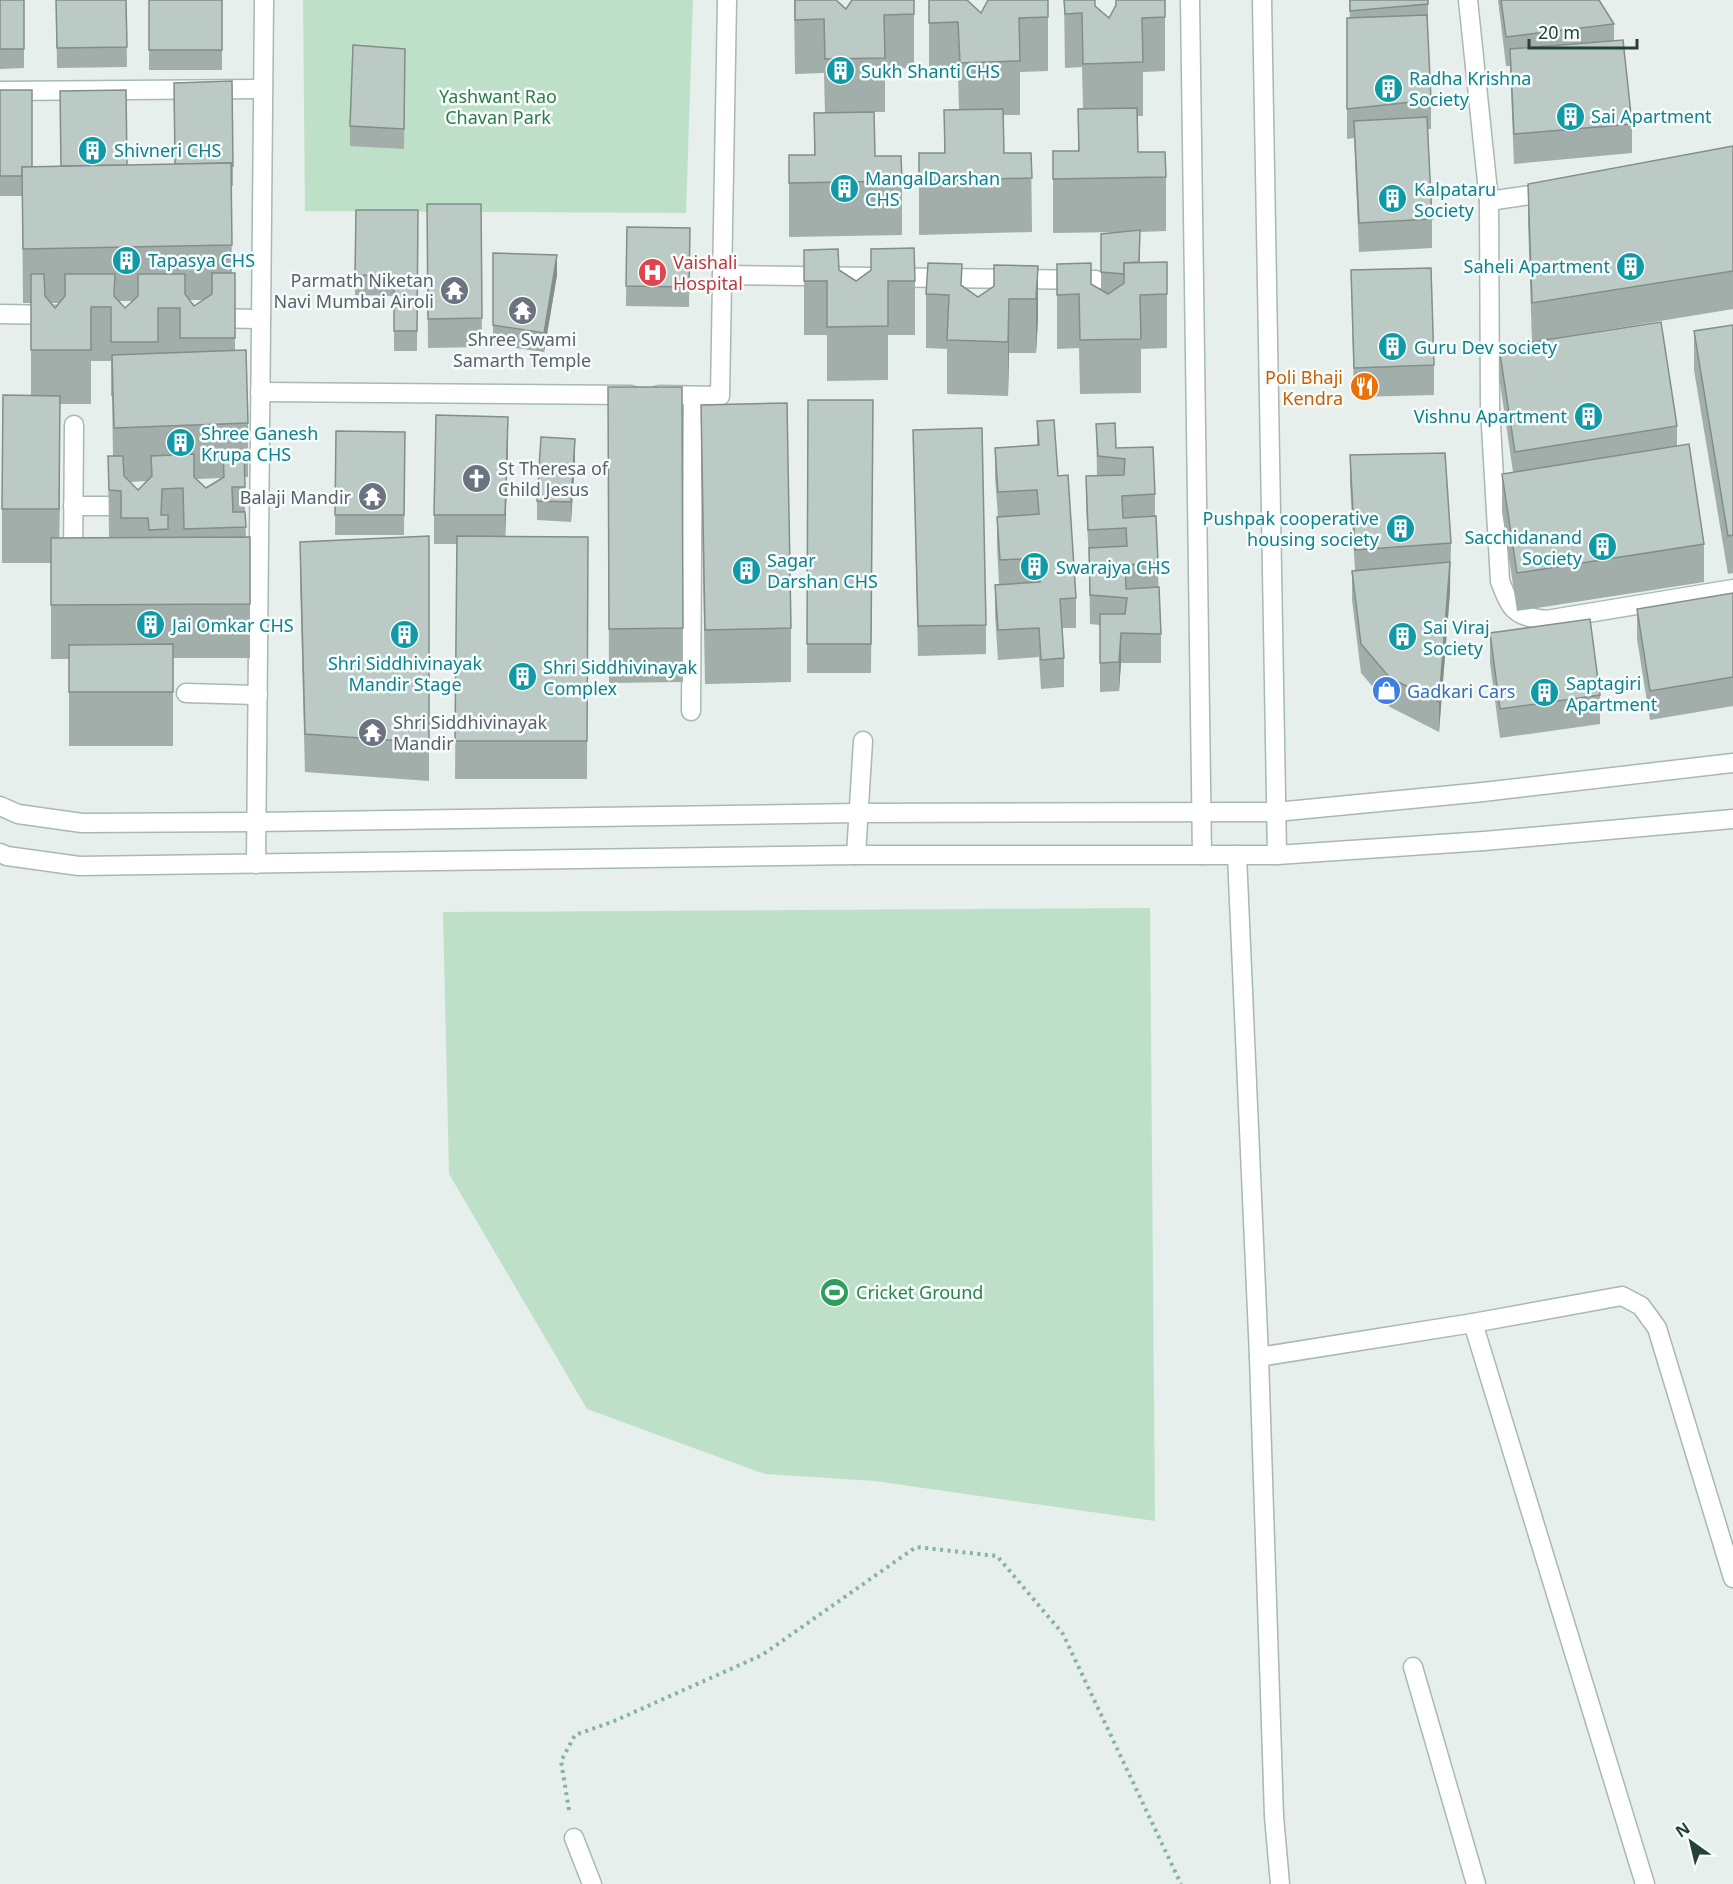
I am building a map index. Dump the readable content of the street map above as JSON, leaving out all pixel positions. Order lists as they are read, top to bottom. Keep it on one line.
{"parks":["Yashwant Rao Chavan Park"],"places":{"building":["Sukh Shanti CHS","Radha Krishna Society","Sai Apartment","Shivneri CHS","MangalDarshan CHS","Kalpataru Society","Tapasya CHS","Saheli Apartment","Guru Dev society","Vishnu Apartment","Shree Ganesh Krupa CHS","Pushpak cooperative housing society","Sacchidanand Society","Swarajya CHS","Sagar Darshan CHS","Jai Omkar CHS","Shri Siddhivinayak Mandir Stage","Sai Viraj Society","Shri Siddhivinayak Complex","Saptagiri Apartment"],"hospital":["Vaishali Hospital"],"temple":["Parmath Niketan Navi Mumbai Airoli","Shree Swami Samarth Temple","Balaji Mandir","Shri Siddhivinayak Mandir"],"restaurant":["Poli Bhaji Kendra"],"church":["St Theresa of Child Jesus"],"shop":["Gadkari Cars"],"sports":["Cricket Ground"]},"scale_bar":"20 m","north":"top left"}
